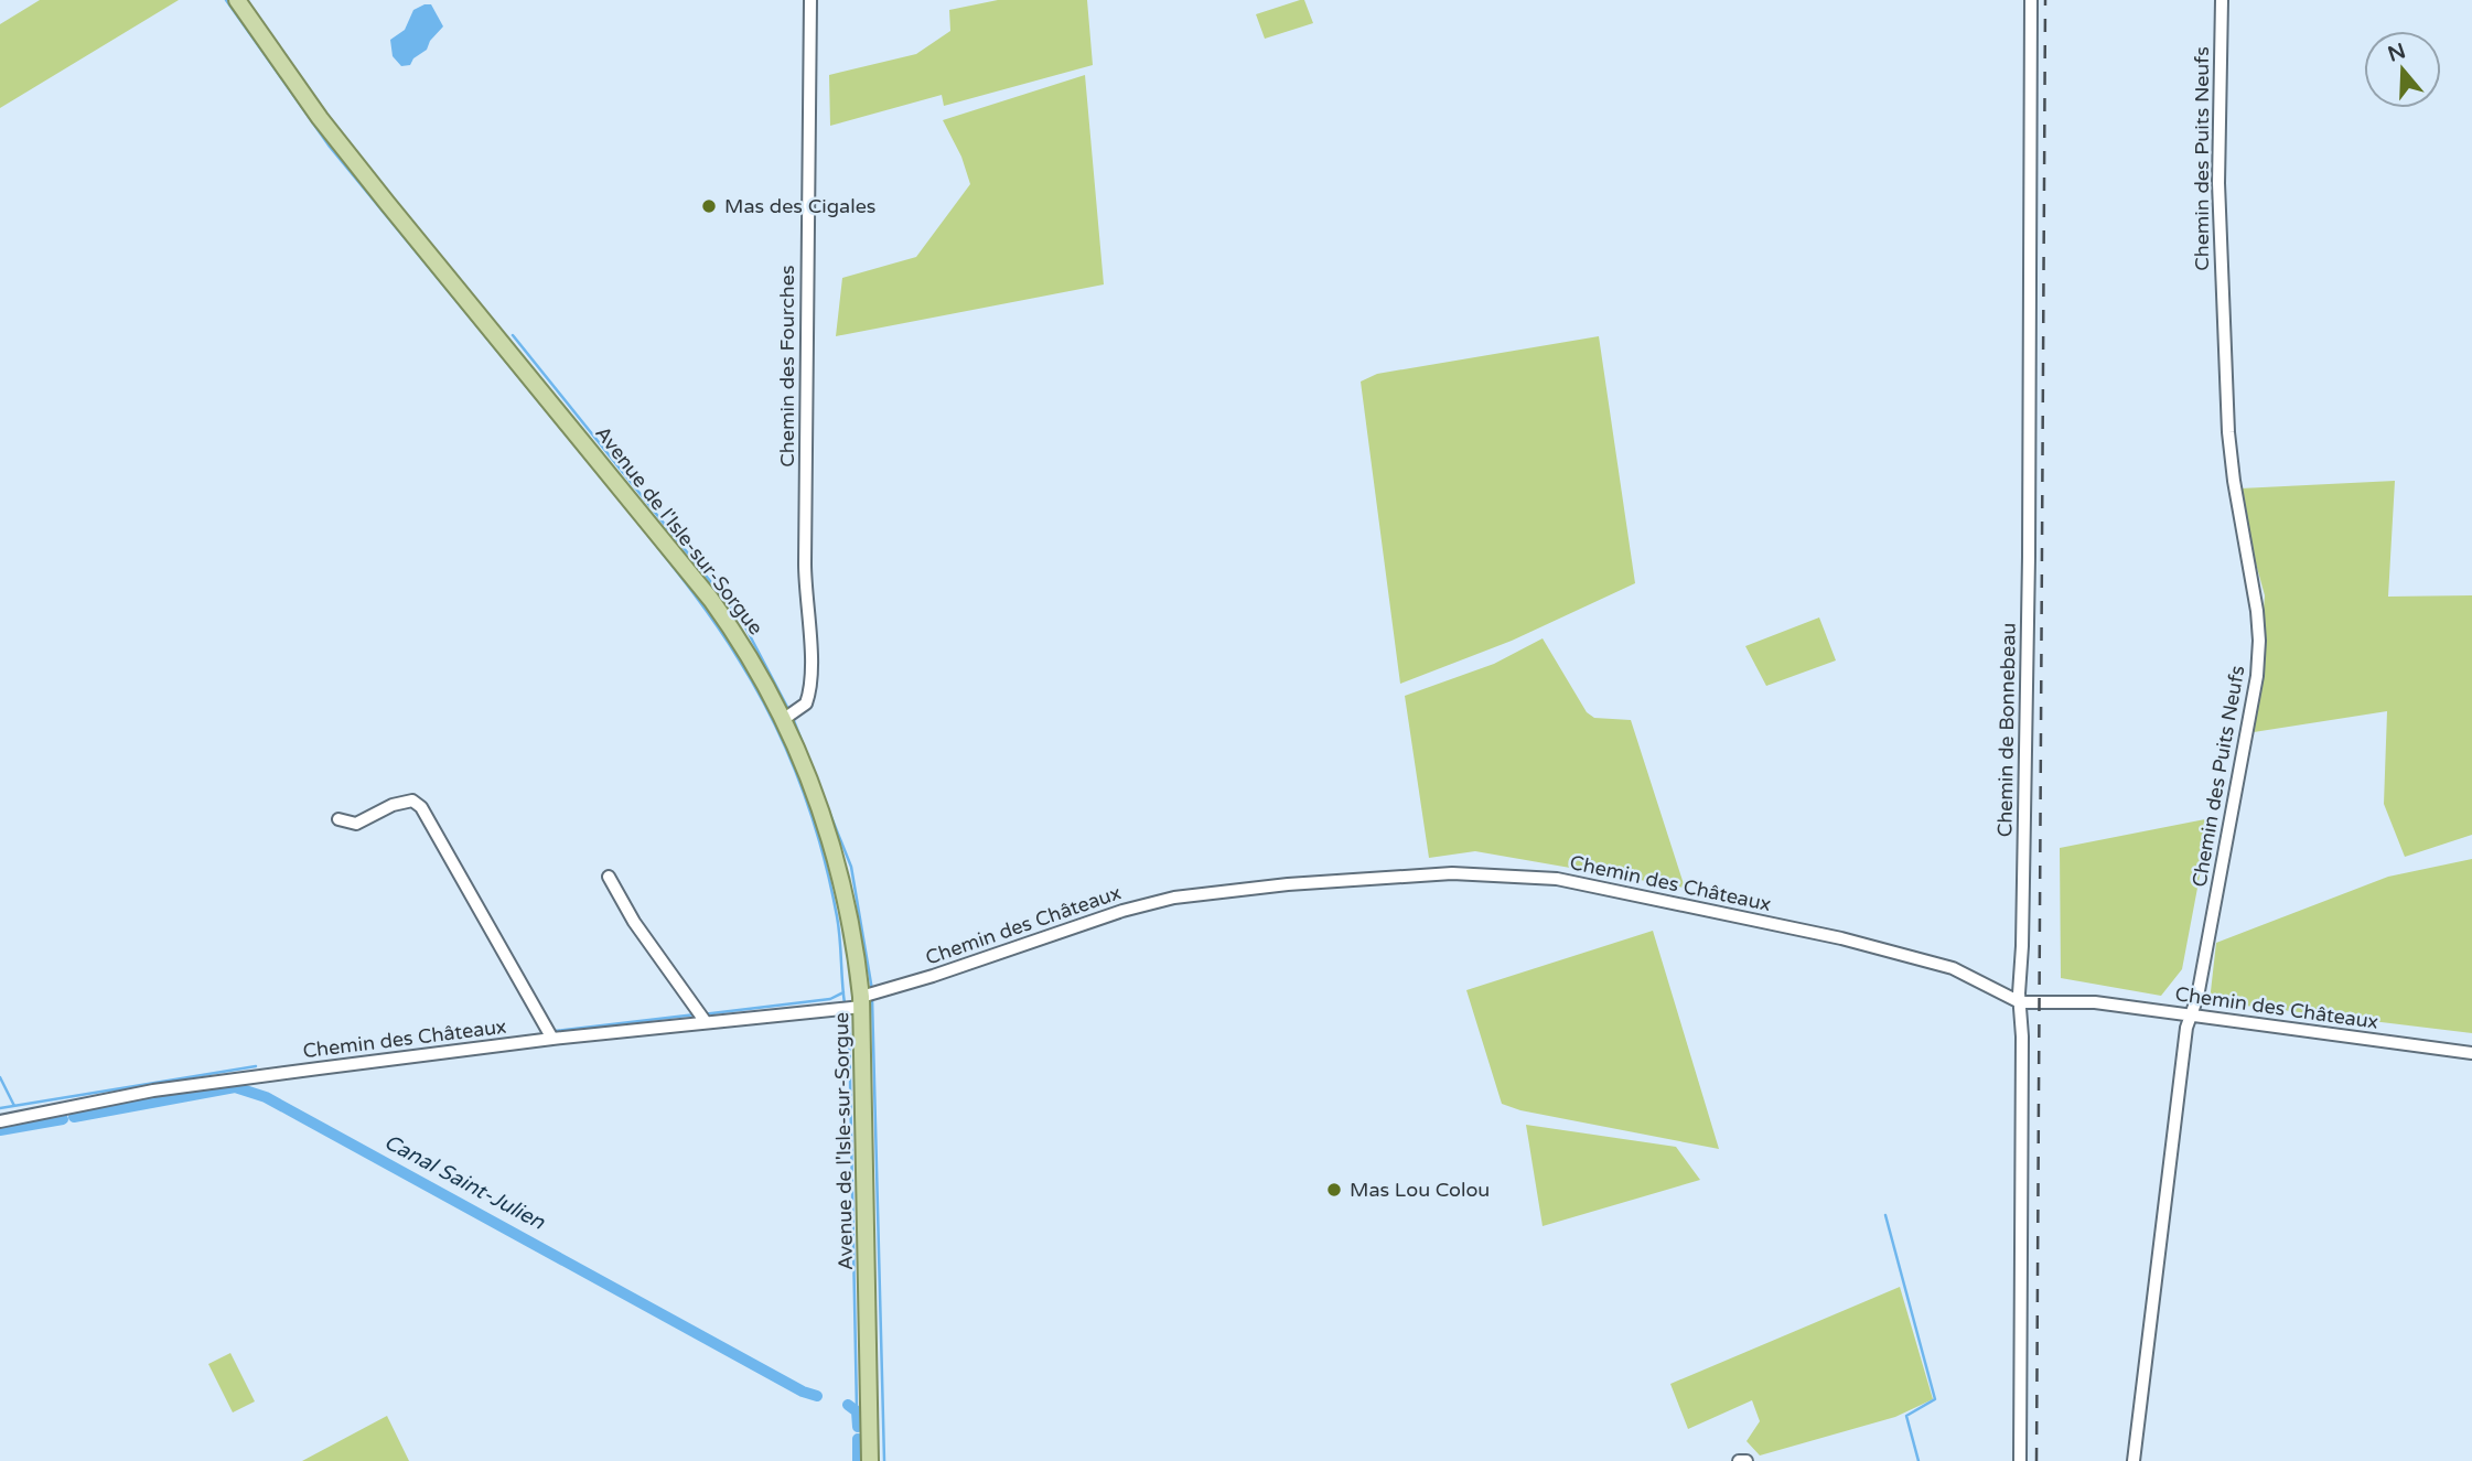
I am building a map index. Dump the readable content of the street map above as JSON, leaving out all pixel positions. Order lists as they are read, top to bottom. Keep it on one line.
{"streets":{"main road":["Avenue de l'Isle-sur-Sorgue"],"street":["Chemin des Puits Neufs","Chemin des Fourches","Chemin de Bonnebeau","Chemin des Châteaux"]},"crossings":[["Chemin des Puits Neufs","Chemin des Châteaux"],["Chemin des Fourches","Avenue de l'Isle-sur-Sorgue"],["Avenue de l'Isle-sur-Sorgue","Chemin des Châteaux"],["Chemin de Bonnebeau","Chemin des Châteaux"]],"water":["Canal Saint-Julien"],"places":["Mas des Cigales","Mas Lou Colou"],"north":"top"}
